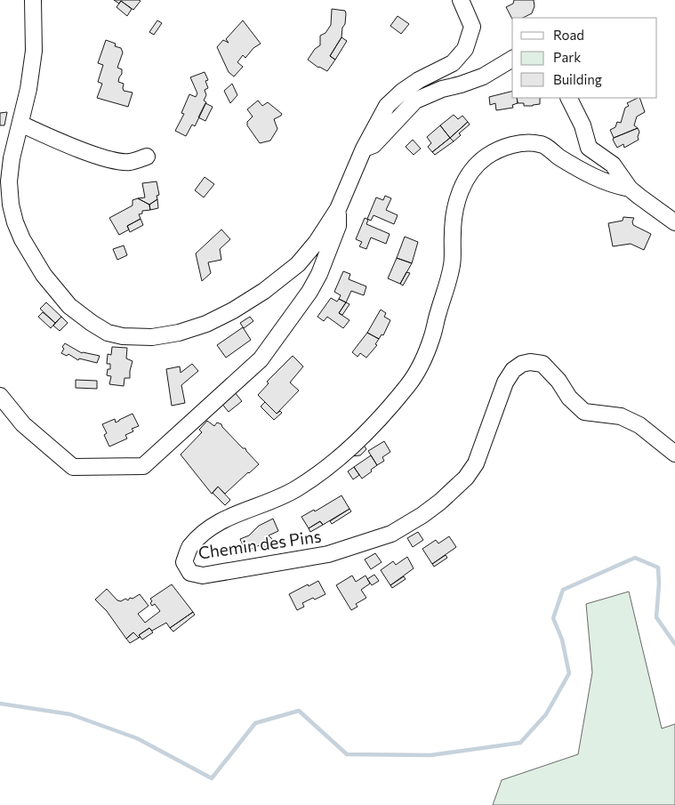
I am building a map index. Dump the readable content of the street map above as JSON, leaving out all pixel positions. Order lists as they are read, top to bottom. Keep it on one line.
{"streets":{"street":["Chemin des Pins"]},"legend":["Road","Park","Building"]}
